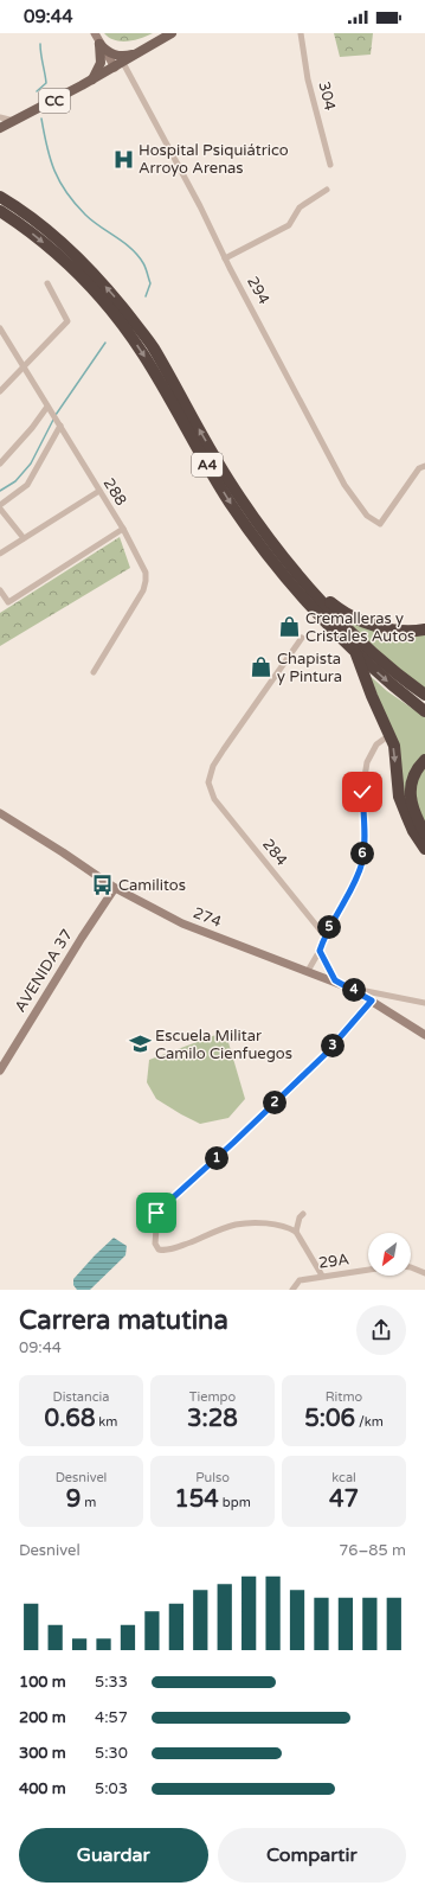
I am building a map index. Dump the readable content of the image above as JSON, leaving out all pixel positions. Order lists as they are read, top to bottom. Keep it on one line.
{"streets":{"highway":["A4"],"main road":["CC"],"street":["304","294","288","284","274","AVENIDA 37","29A"]},"crossings":[["CC","294"],["274","AVENIDA 37"]],"places":{"hospital":["Hospital Psiquiátrico Arroyo Arenas"],"shop":["Cremalleras y Cristales Autos","Chapista y Pintura"],"bus stop":["Camilitos"],"school or university":["Escuela Militar Camilo Cienfuegos"]},"north":"bottom left","page":{"status":"09:44","pins":["6","5","4","3","2","1"],"heading":["Carrera matutina","09:44"],"stats":[["Distancia","0.68 km"],["Tiempo","3:28"],["Ritmo","5:06 /km"],["Desnivel","9 m"],["Pulso","154 bpm"],["kcal","47"]],"chart":["Desnivel","76–85 m"],"list":[{"name":"100 m","note":"5:33"},{"name":"200 m","note":"4:57"},{"name":"300 m","note":"5:30"},{"name":"400 m","note":"5:03"}],"buttons":["Guardar","Compartir"]}}
